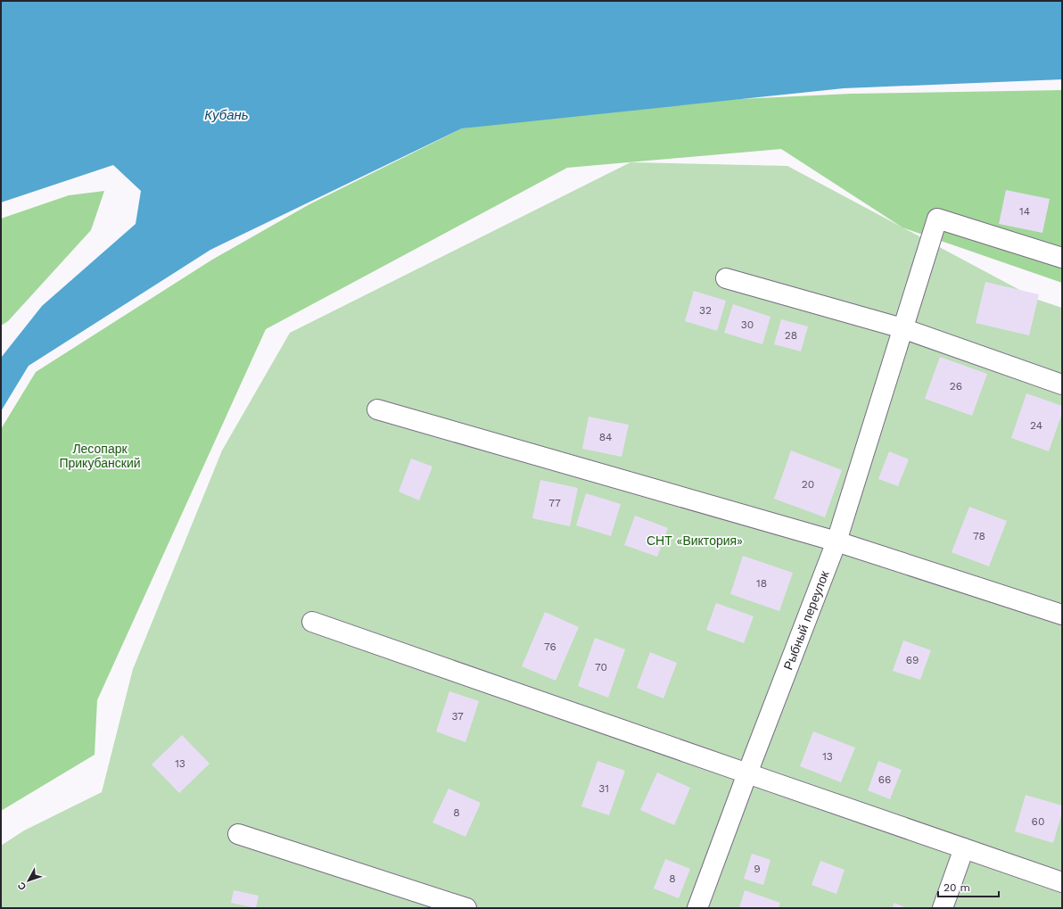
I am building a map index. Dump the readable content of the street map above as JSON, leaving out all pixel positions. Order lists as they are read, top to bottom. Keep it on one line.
{"streets":{"lane":["Рыбный переулок"]},"water":["Кубань"],"parks":["Лесопарк Прикубанский","СНТ «Виктория»"],"house_numbers":["14","32","30","28","26","24","84","20","77","78","18","76","69","70","37","13","13","66","31","8","60","9","8"],"scale_bar":"20 m","north":"bottom left"}
